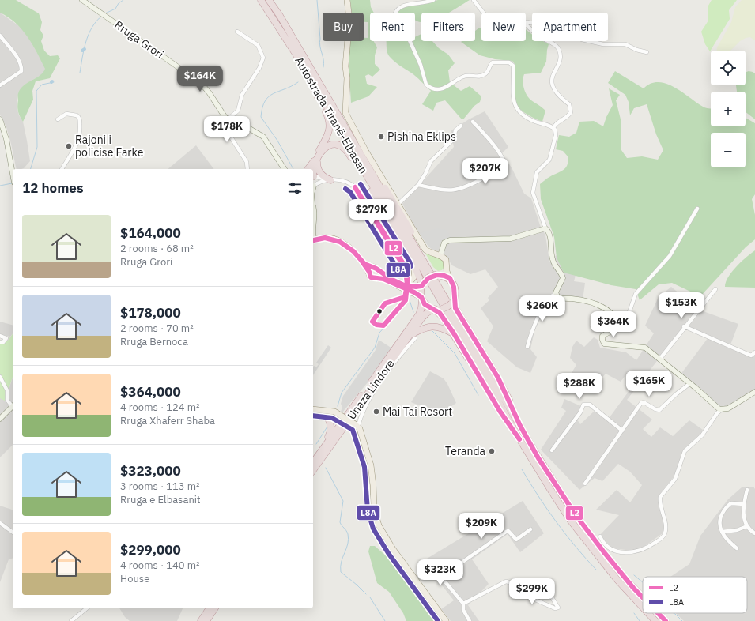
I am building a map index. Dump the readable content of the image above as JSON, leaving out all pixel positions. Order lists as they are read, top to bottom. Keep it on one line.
{"streets":{"highway":["Autostrada Tiranë-Elbasan","Unaza Lindore"],"street":["Rruga Grori"]},"places":["Pishina Eklips","Rajoni i policise Farke","Mai Tai Resort","Teranda"],"lines":["transit line L8A","transit line L2"],"legend":["L2","L8A"],"page":{"chip":["Buy","Rent","Filters","New","Apartment"],"map_buttons":["+","−"],"price":["$164K","$178K","$207K","$279K","$153K","$260K","$364K","$165K","$288K","$209K","$323K","$299K"],"heading":"12 homes","list":[{"name":"$164,000","note":"2 rooms · 68 m² · Rruga Grori"},{"name":"$178,000","note":"2 rooms · 70 m² · Rruga Bernoca"},{"name":"$364,000","note":"4 rooms · 124 m² · Rruga Xhaferr Shaba"},{"name":"$323,000","note":"3 rooms · 113 m² · Rruga e Elbasanit"},{"name":"$299,000","note":"4 rooms · 140 m² · House"}]}}
